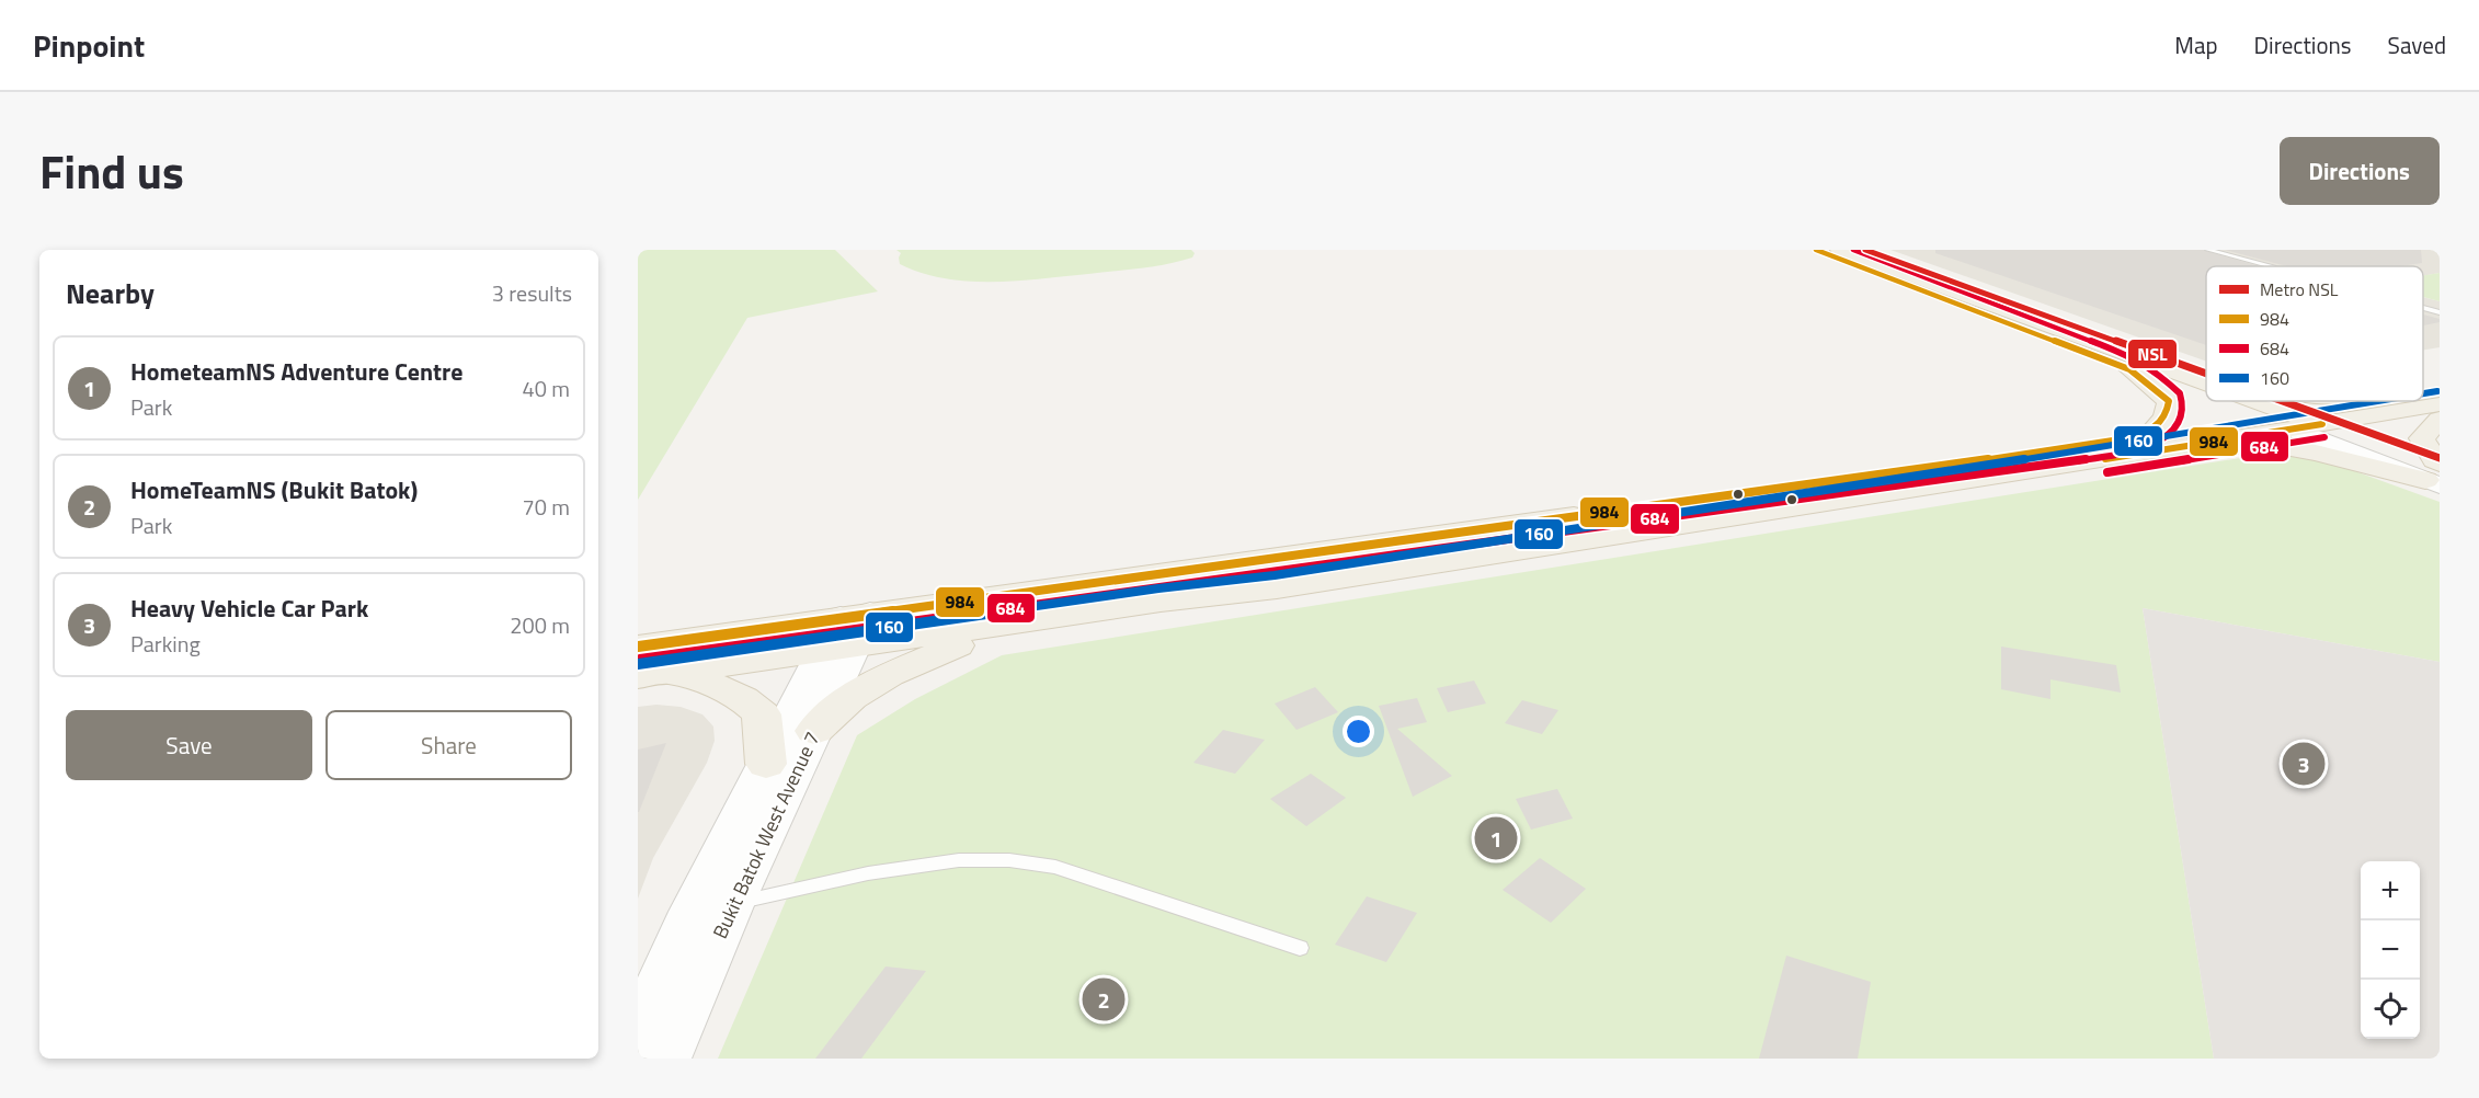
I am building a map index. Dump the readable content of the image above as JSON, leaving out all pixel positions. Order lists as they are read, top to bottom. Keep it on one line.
{"streets":{"street":["Bukit Batok West Avenue 7"]},"lines":["metro line NSL","transit line 984","transit line 684","transit line 160"],"legend":["Metro NSL","984","684","160"],"page":{"header":"Pinpoint","nav":["Map","Directions","Saved"],"title":"Find us","buttons":["Directions",["Save","Share"]],"heading":["Nearby","3 results"],"list":[{"mark":"1","name":"HometeamNS Adventure Centre","note":"Park","value":"40 m"},{"mark":"2","name":"HomeTeamNS (Bukit Batok)","note":"Park","value":"70 m"},{"mark":"3","name":"Heavy Vehicle Car Park","note":"Parking","value":"200 m"}],"pins":["3","1","2"],"map_buttons":["+","−"]}}
